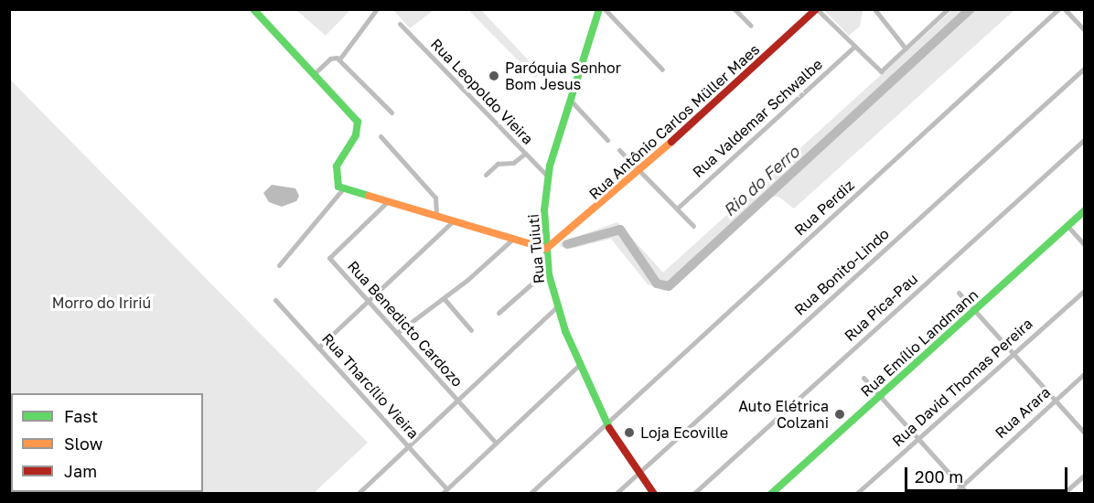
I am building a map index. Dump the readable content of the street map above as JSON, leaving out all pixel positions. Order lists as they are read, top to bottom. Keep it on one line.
{"streets":{"street":["Rua Leopoldo Vieira","Rua Valdemar Schwalbe","Rua Antônio Carlos Müller Maes","Rua Perdiz","Rua Tuiuti","Rua Bonito-Lindo","Rua Pica-Pau","Rua Benedicto Cardozo","Rua Emílio Landmann","Rua David Thomas Pereira","Rua Tharcílio Vieira","Rua Arara"]},"crossings":[["Rua Leopoldo Vieira","Rua Tuiuti"],["Rua Antônio Carlos Müller Maes","Rua Tuiuti"],["Rua Perdiz","Rua Tuiuti"],["Rua Tuiuti","Rua Bonito-Lindo"]],"water":["Rio do Ferro"],"parks":["Morro do Iririú"],"places":["Paróquia Senhor Bom Jesus","Auto Elétrica Colzani","Loja Ecoville"],"legend":["Fast","Slow","Jam"],"scale_bar":"200 m"}
